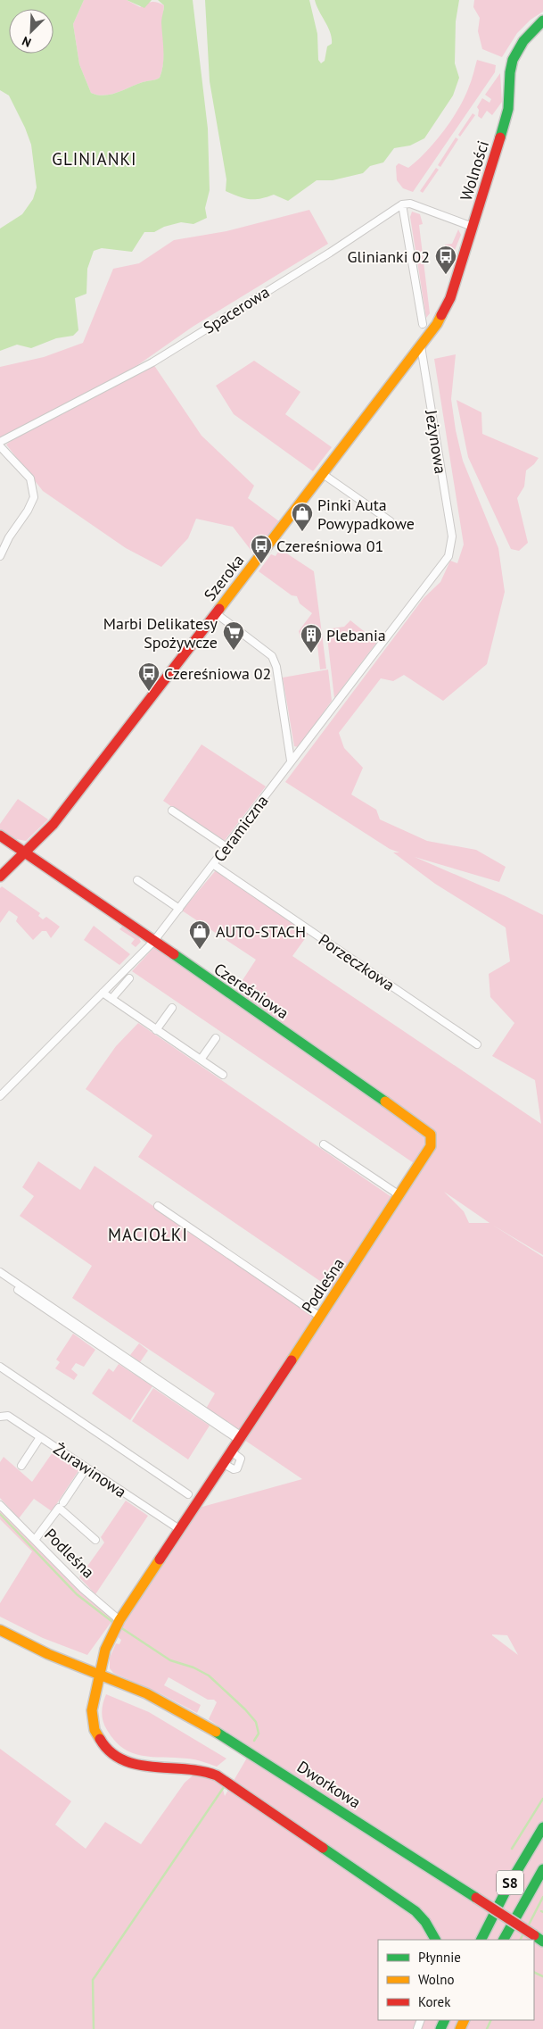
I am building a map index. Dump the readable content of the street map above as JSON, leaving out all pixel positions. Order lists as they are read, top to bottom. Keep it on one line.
{"streets":{"main road":["Wolności","Szeroka","Czereśniowa","Podleśna","Dworkowa","S8"],"street":["Spacerowa","Jeżynowa","Ceramiczna","Porzeczkowa","Żurawinowa"]},"crossings":[["Wolności","Szeroka"],["Jeżynowa","Szeroka"],["Jeżynowa","Ceramiczna"],["Szeroka","Czereśniowa"],["Ceramiczna","Porzeczkowa"],["Ceramiczna","Czereśniowa"],["Czereśniowa","Podleśna"],["Podleśna","Żurawinowa"],["Podleśna","Dworkowa"]],"districts":["GLINIANKI","MACIOŁKI"],"places":{"bus stop":["Glinianki 02","Czereśniowa 01","Czereśniowa 02"],"shop":["Pinki Auta Powypadkowe","AUTO-STACH"],"supermarket":["Marbi Delikatesy Spożywcze"],"building":["Plebania"]},"legend":["Płynnie","Wolno","Korek"],"north":"bottom left"}
